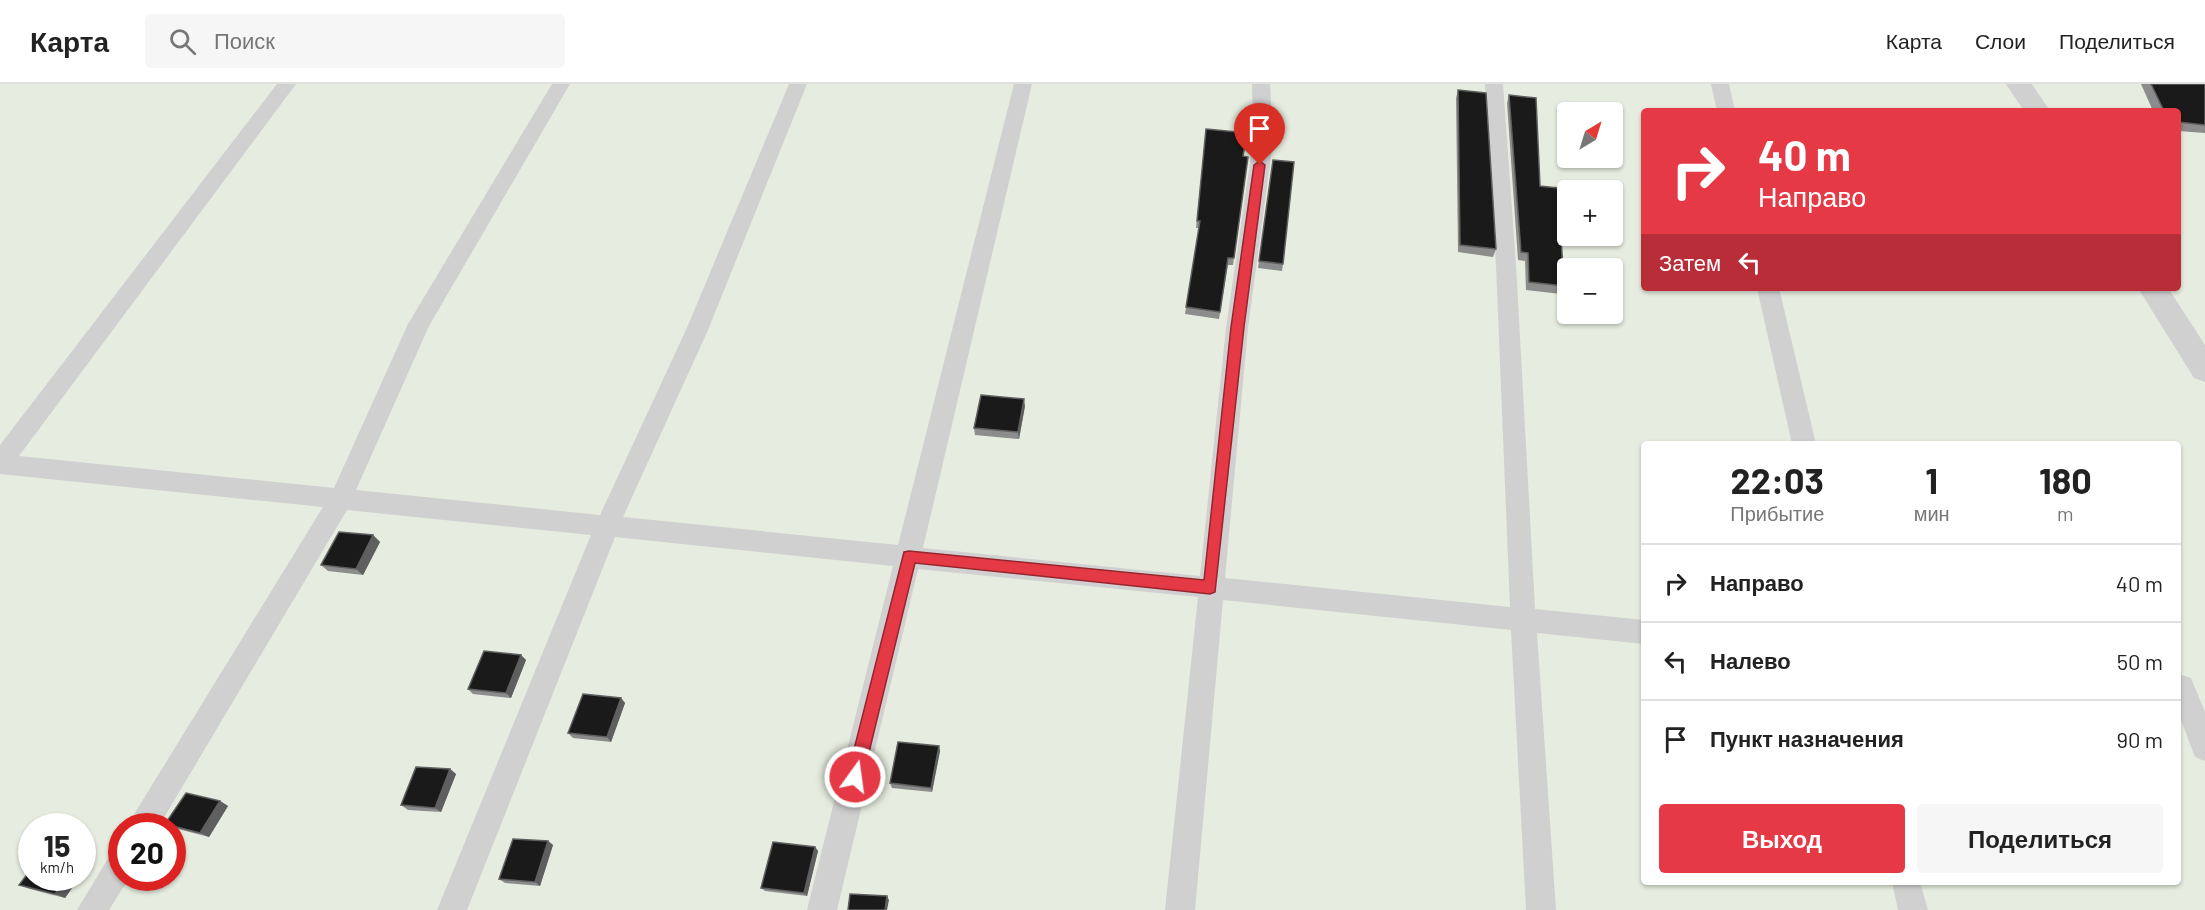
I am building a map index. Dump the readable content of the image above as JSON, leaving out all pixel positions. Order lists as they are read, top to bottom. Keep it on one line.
{"north":"top right","page":{"header":"Карта","search":"Поиск","nav":["Карта","Слои","Поделиться"],"map_buttons":["+","−"],"turn":["40 m","Направо"],"then":"Затем","eta":["22:03","Прибытие","1","мин","180","m"],"list":[{"name":"Направо","value":"40 m"},{"name":"Налево","value":"50 m"},{"name":"Пункт назначения","value":"90 m"}],"buttons":["Выход","Поделиться"],"speed":"15 km/h","limit":"20"}}
